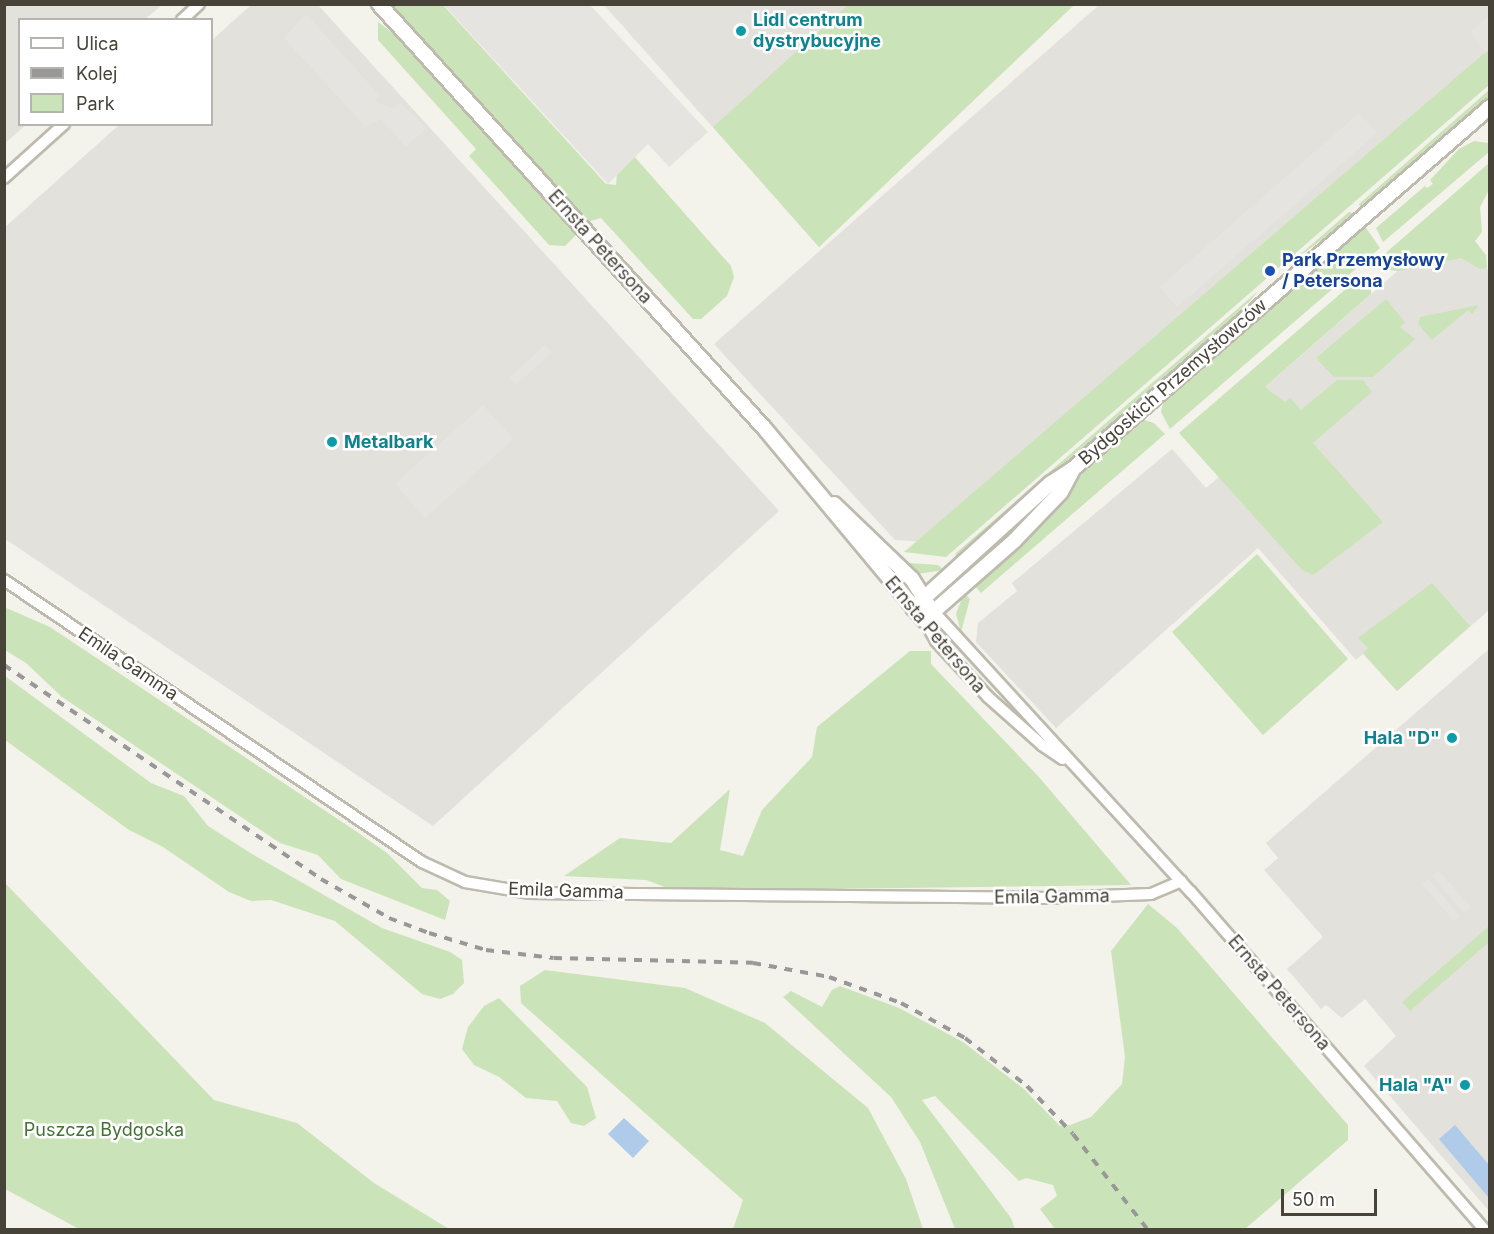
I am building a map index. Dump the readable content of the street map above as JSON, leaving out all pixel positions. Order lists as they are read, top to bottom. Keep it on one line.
{"streets":{"street":["Ernsta Petersona","Bydgoskich Przemysłowców","Emila Gamma"]},"crossings":[["Ernsta Petersona","Bydgoskich Przemysłowców"],["Ernsta Petersona","Emila Gamma"]],"parks":["Puszcza Bydgoska"],"places":["Lidl centrum dystrybucyjne","Park Przemysłowy / Petersona","Metalbark","Hala \"D\"","Hala \"A\""],"legend":["Ulica","Kolej","Park"],"scale_bar":"50 m"}
